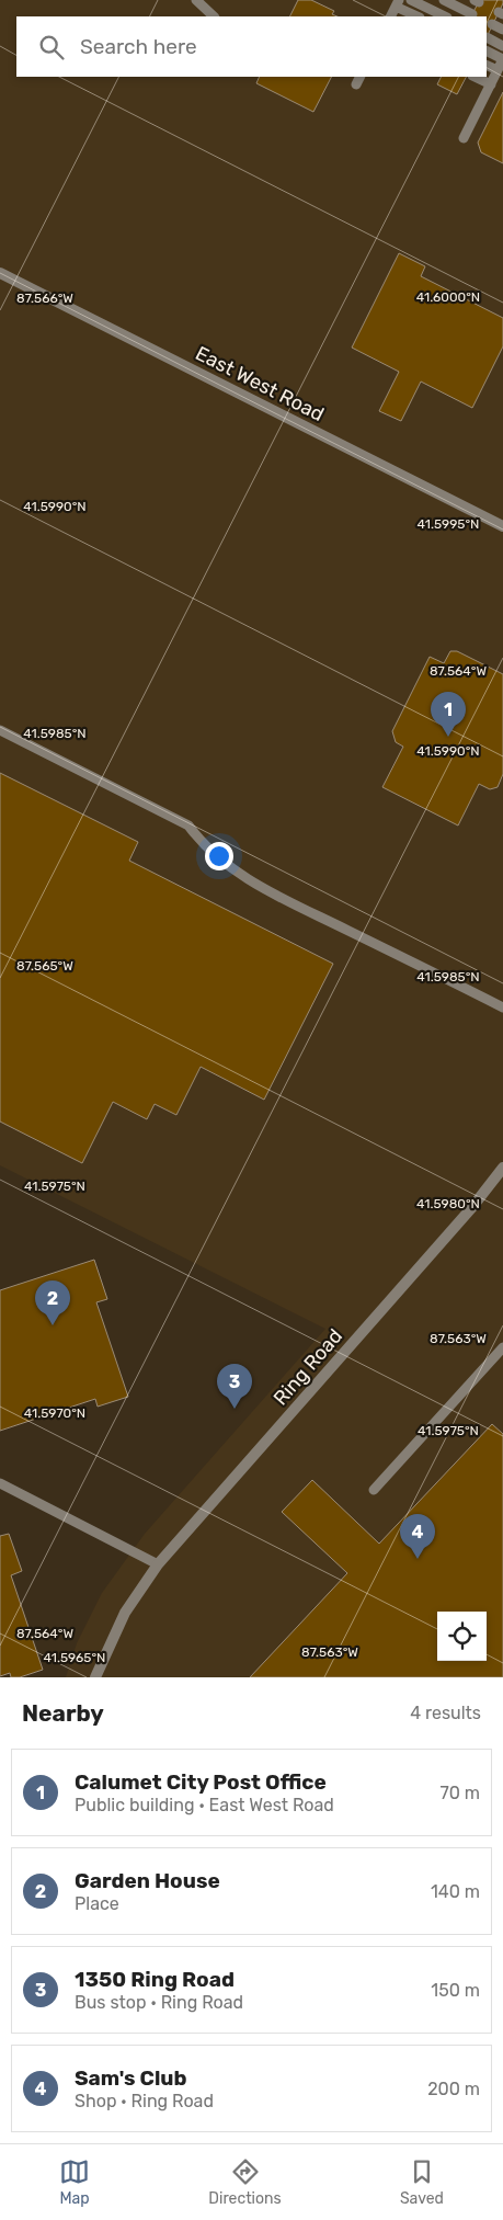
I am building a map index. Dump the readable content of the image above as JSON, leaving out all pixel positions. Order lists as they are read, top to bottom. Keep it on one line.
{"streets":{"street":["East West Road","Ring Road"]},"page":{"search":"Search here","pins":["1","2","3","4"],"heading":["Nearby","4 results"],"list":[{"mark":"1","name":"Calumet City Post Office","note":"Public building · East West Road","value":"70 m"},{"mark":"2","name":"Garden House","note":"Place","value":"140 m"},{"mark":"3","name":"1350 Ring Road","note":"Bus stop · Ring Road","value":"150 m"},{"mark":"4","name":"Sam's Club","note":"Shop · Ring Road","value":"200 m"}],"nav":["Map","Directions","Saved"]},"coordinates":["41.6000°N","87.566°W","41.5990°N","41.5995°N","87.564°W","41.5985°N","87.565°W","41.5975°N","41.5980°N","87.563°W","41.5970°N","41.5965°N"]}
